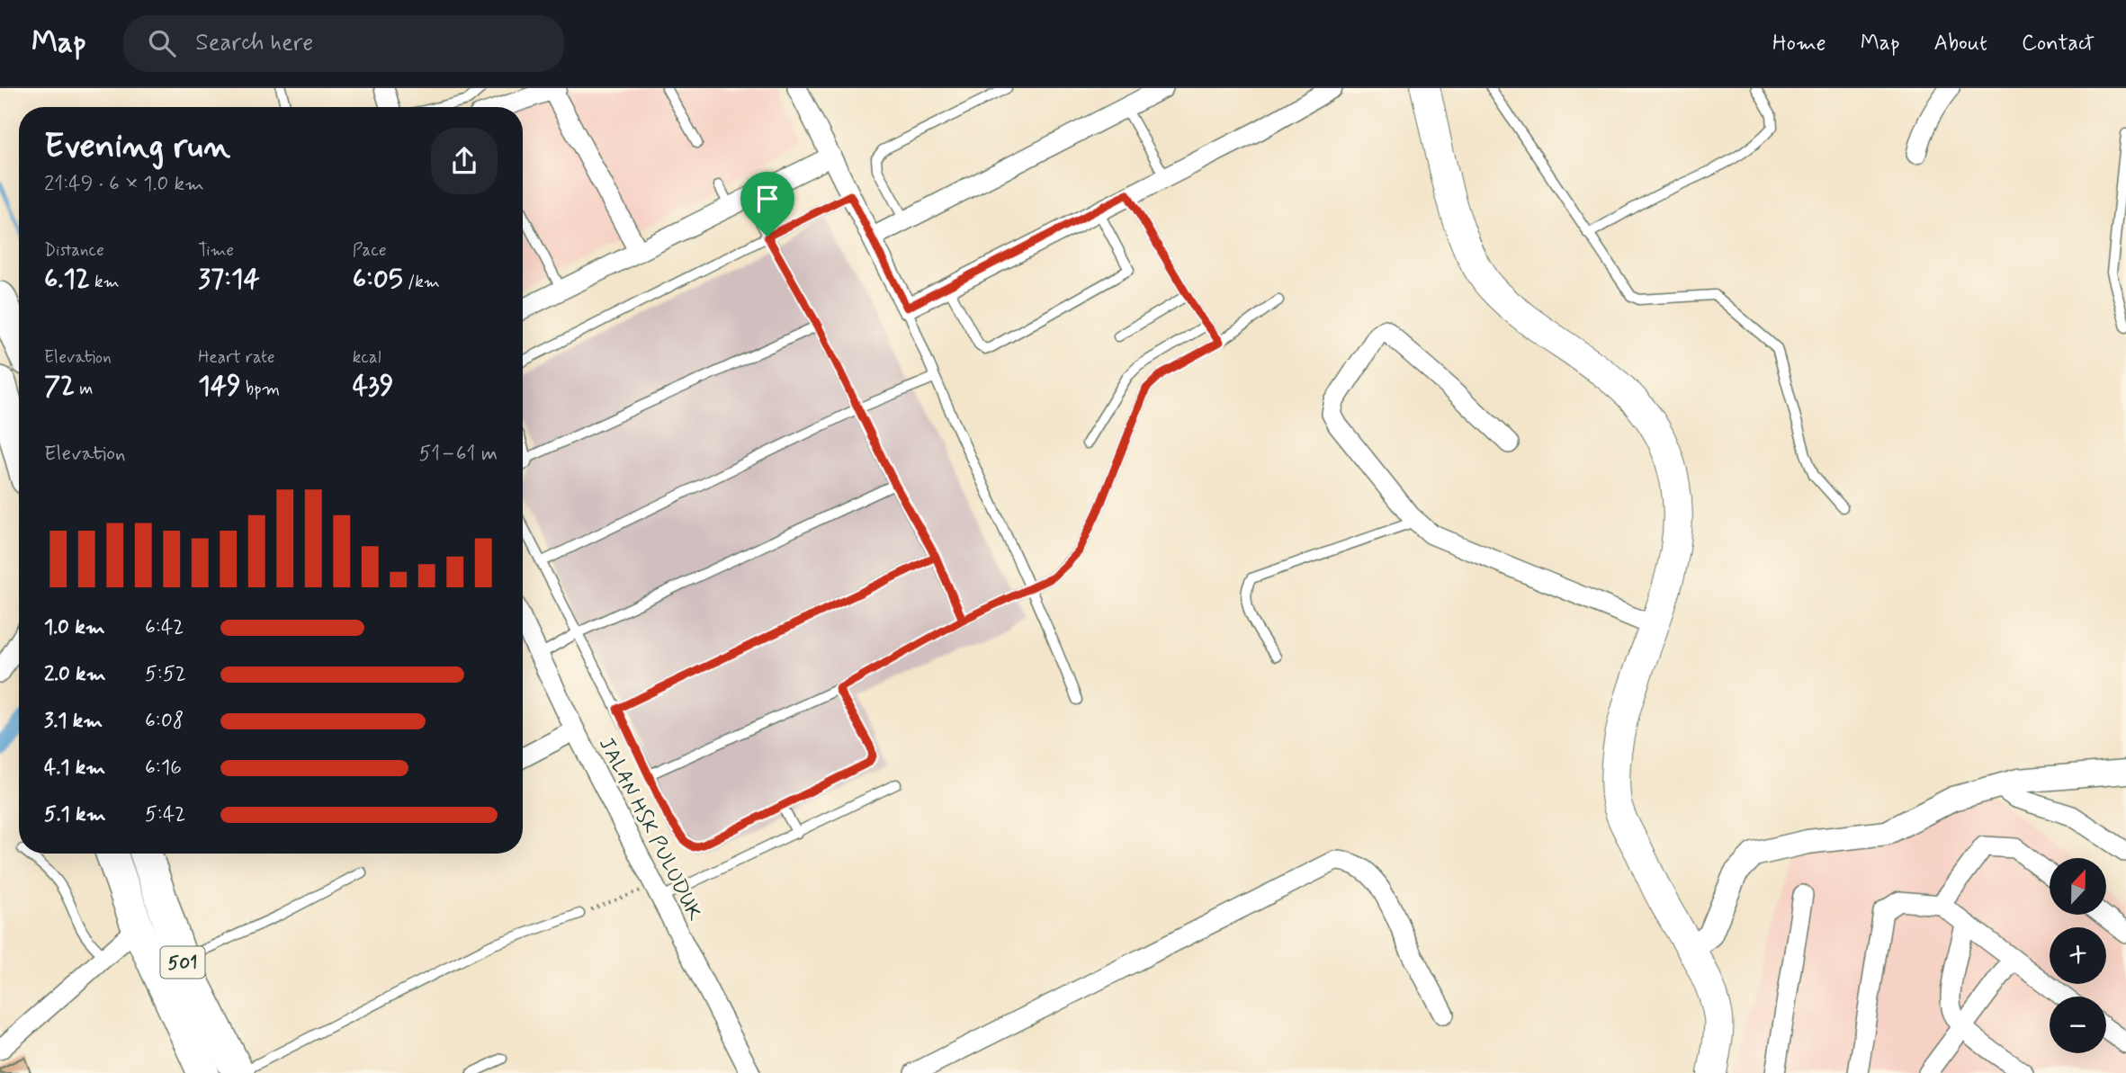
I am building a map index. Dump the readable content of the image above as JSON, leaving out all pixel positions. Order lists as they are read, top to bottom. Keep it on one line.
{"streets":{"main road":["501"],"street":["JALAN HSK PULUDUK"]},"north":"top","page":{"header":"Map","search":"Search here","nav":["Home","Map","About","Contact"],"heading":["Evening run","21:49 · 6 × 1.0 km"],"stats":[["Distance","6.12 km"],["Time","37:14"],["Pace","6:05 /km"],["Elevation","72 m"],["Heart rate","149 bpm"],["kcal","439"]],"chart":["Elevation","51–61 m"],"list":[{"name":"1.0 km","note":"6:42"},{"name":"2.0 km","note":"5:52"},{"name":"3.1 km","note":"6:08"},{"name":"4.1 km","note":"6:16"},{"name":"5.1 km","note":"5:42"}],"map_buttons":["+","−"]}}
